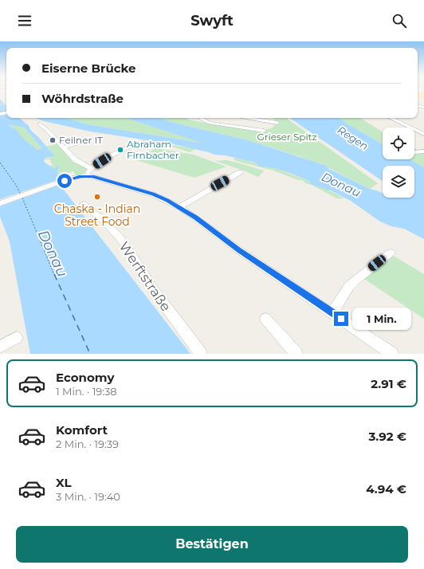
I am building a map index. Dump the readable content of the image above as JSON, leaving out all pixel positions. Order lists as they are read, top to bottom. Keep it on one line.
{"streets":{"street":["Werftstraße"]},"water":["Regen","Donau"],"parks":["Grieser Spitz"],"places":["Feilner IT","Abraham Firnbacher","Chaska - Indian Street Food"],"page":{"header":"Swyft","banner":["Eiserne Brücke","Wöhrdstraße"],"bubble":"1 Min.","list":[{"name":"Economy","note":"1 Min. · 19:38","value":"2.91 €"},{"name":"Komfort","note":"2 Min. · 19:39","value":"3.92 €"},{"name":"XL","note":"3 Min. · 19:40","value":"4.94 €"}],"buttons":"Bestätigen"}}
